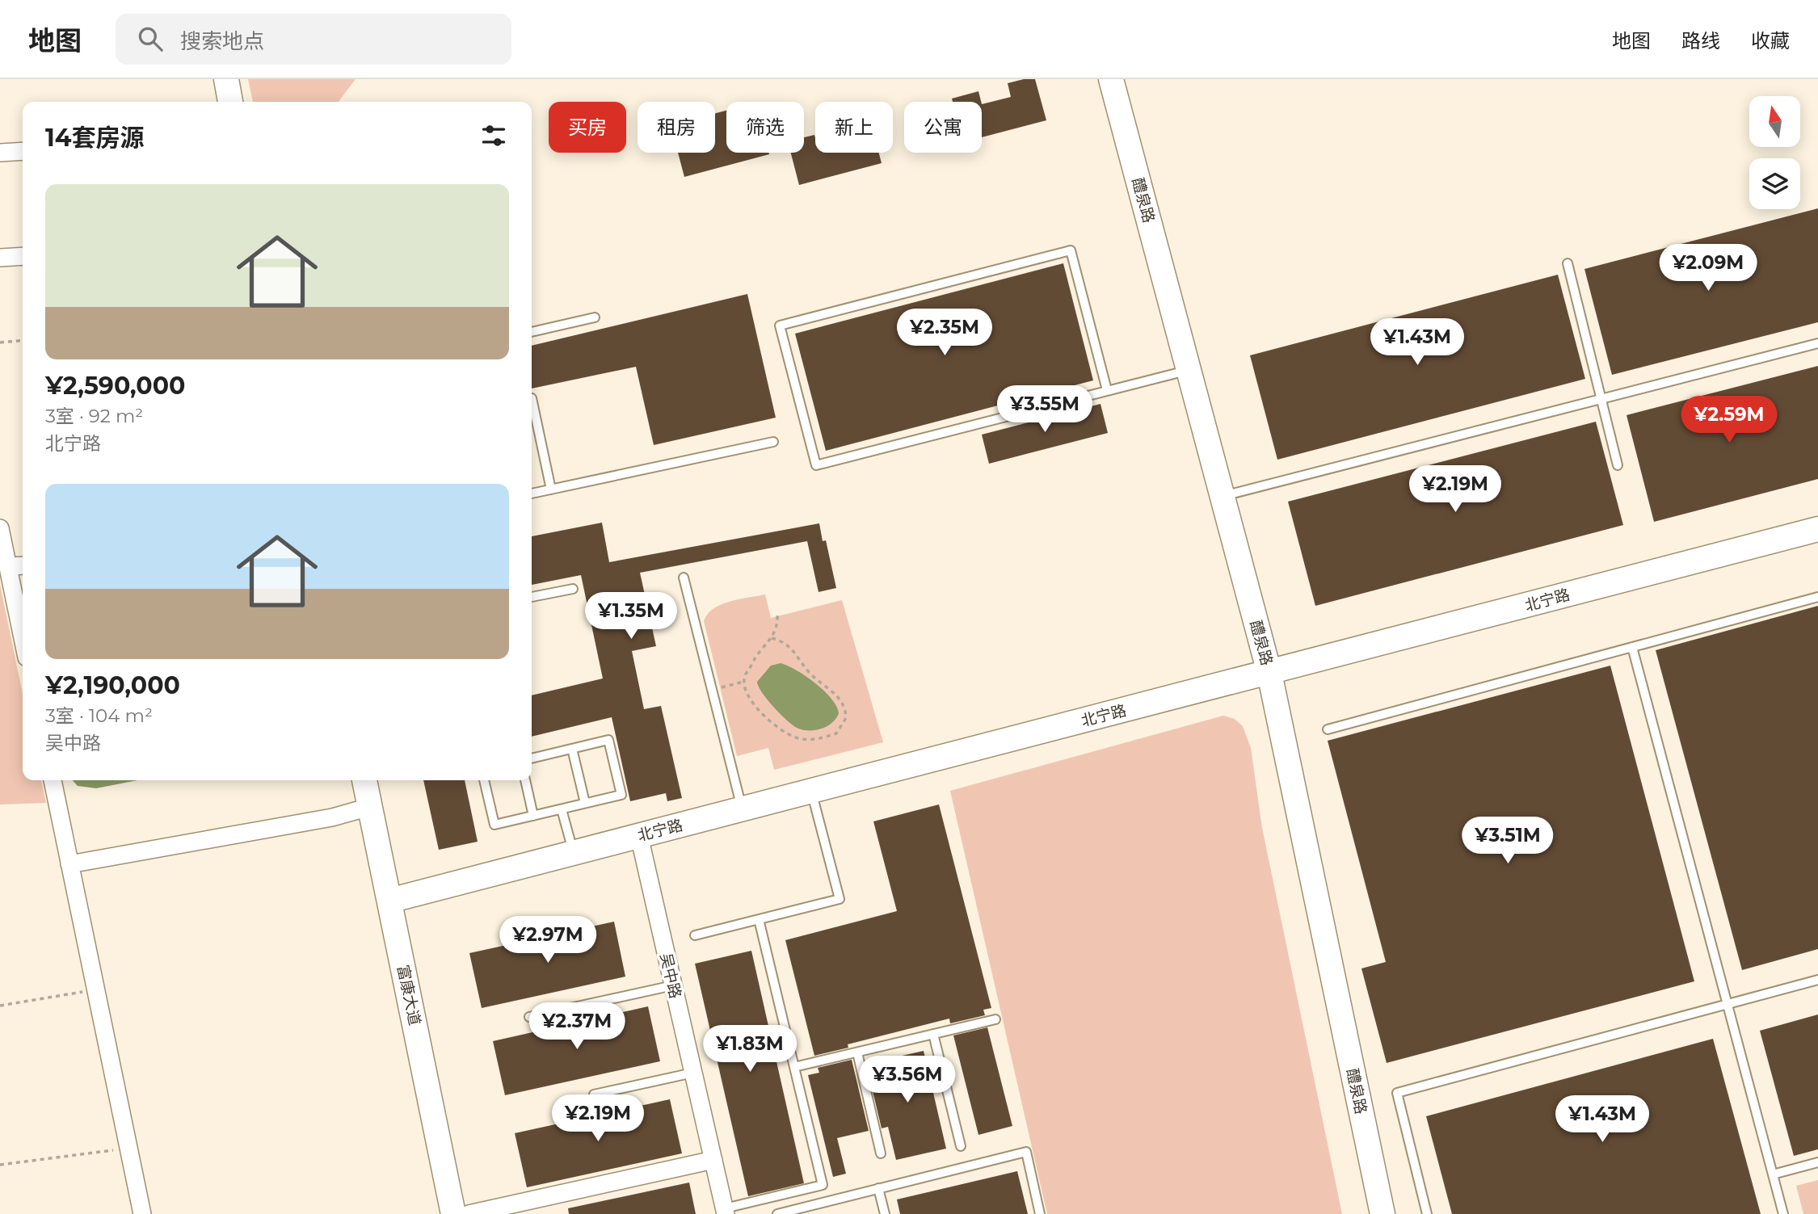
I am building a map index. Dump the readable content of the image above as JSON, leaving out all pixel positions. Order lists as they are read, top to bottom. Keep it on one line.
{"streets":{"street":["醴泉路","北宁路","吴中路","富康大道"]},"crossings":[["醴泉路","北宁路"],["北宁路","吴中路"],["北宁路","富康大道"]],"north":"top","page":{"header":"地图","search":"搜索地点","nav":["地图","路线","收藏"],"chip":["买房","租房","筛选","新上","公寓"],"heading":"14套房源","list":[{"name":"¥2,590,000","note":"3室 · 92 m² · 北宁路"},{"name":"¥2,190,000","note":"3室 · 104 m² · 吴中路"}],"price":["¥2.09M","¥2.35M","¥1.43M","¥3.55M","¥2.59M","¥2.19M","¥1.35M","¥3.51M","¥2.97M","¥2.37M","¥1.83M","¥3.56M","¥2.19M","¥1.43M"]}}
